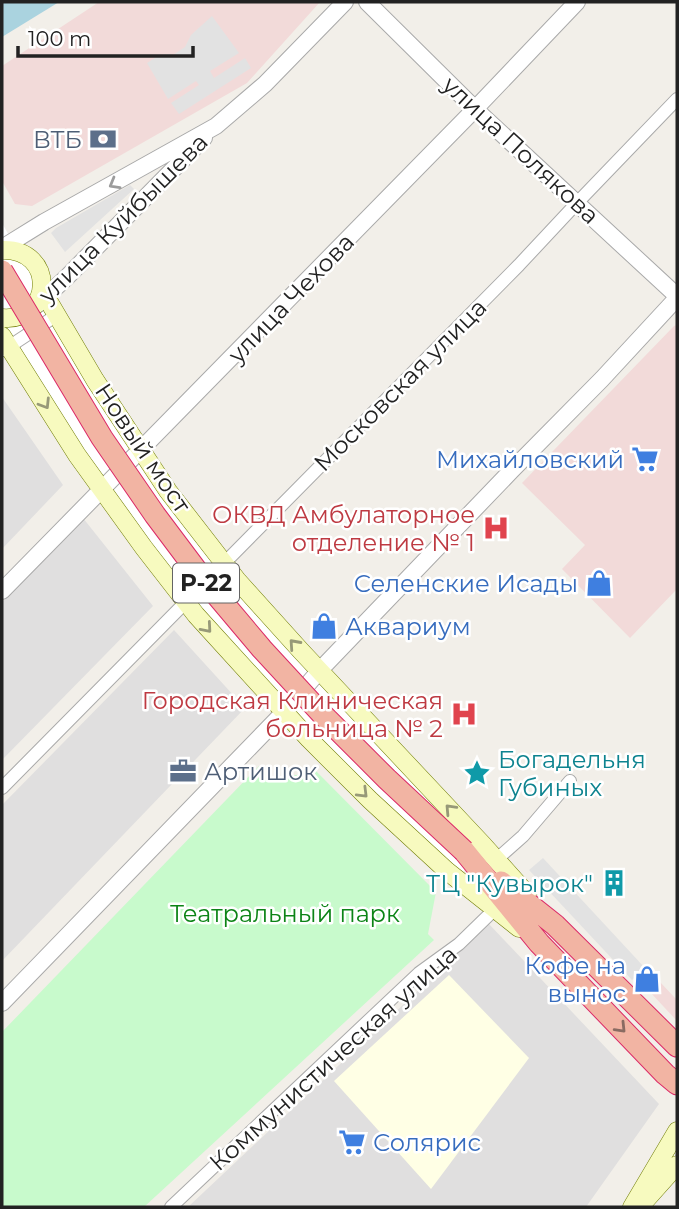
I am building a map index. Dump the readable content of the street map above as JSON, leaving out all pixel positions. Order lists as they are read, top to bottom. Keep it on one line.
{"streets":{"highway":["Новый мост","Р-22"],"street":["улица Полякова","улица Куйбышева","улица Чехова","Московская улица","Коммунистическая улица"]},"crossings":[["улица Полякова","улица Чехова"],["улица Полякова","Московская улица"]],"parks":["Театральный парк"],"places":{"bank":["ВТБ"],"supermarket":["Михайловский","Солярис"],"hospital":["ОКВД Амбулаторное отделение № 1","Городская Клиническая больница № 2"],"shop":["Селенские Исады","Аквариум","Кофе на вынос"],"office":["Артишок"],"place":["Богадельня Губиных"],"building":["ТЦ \"Кувырок\""]},"scale_bar":"100 m"}
